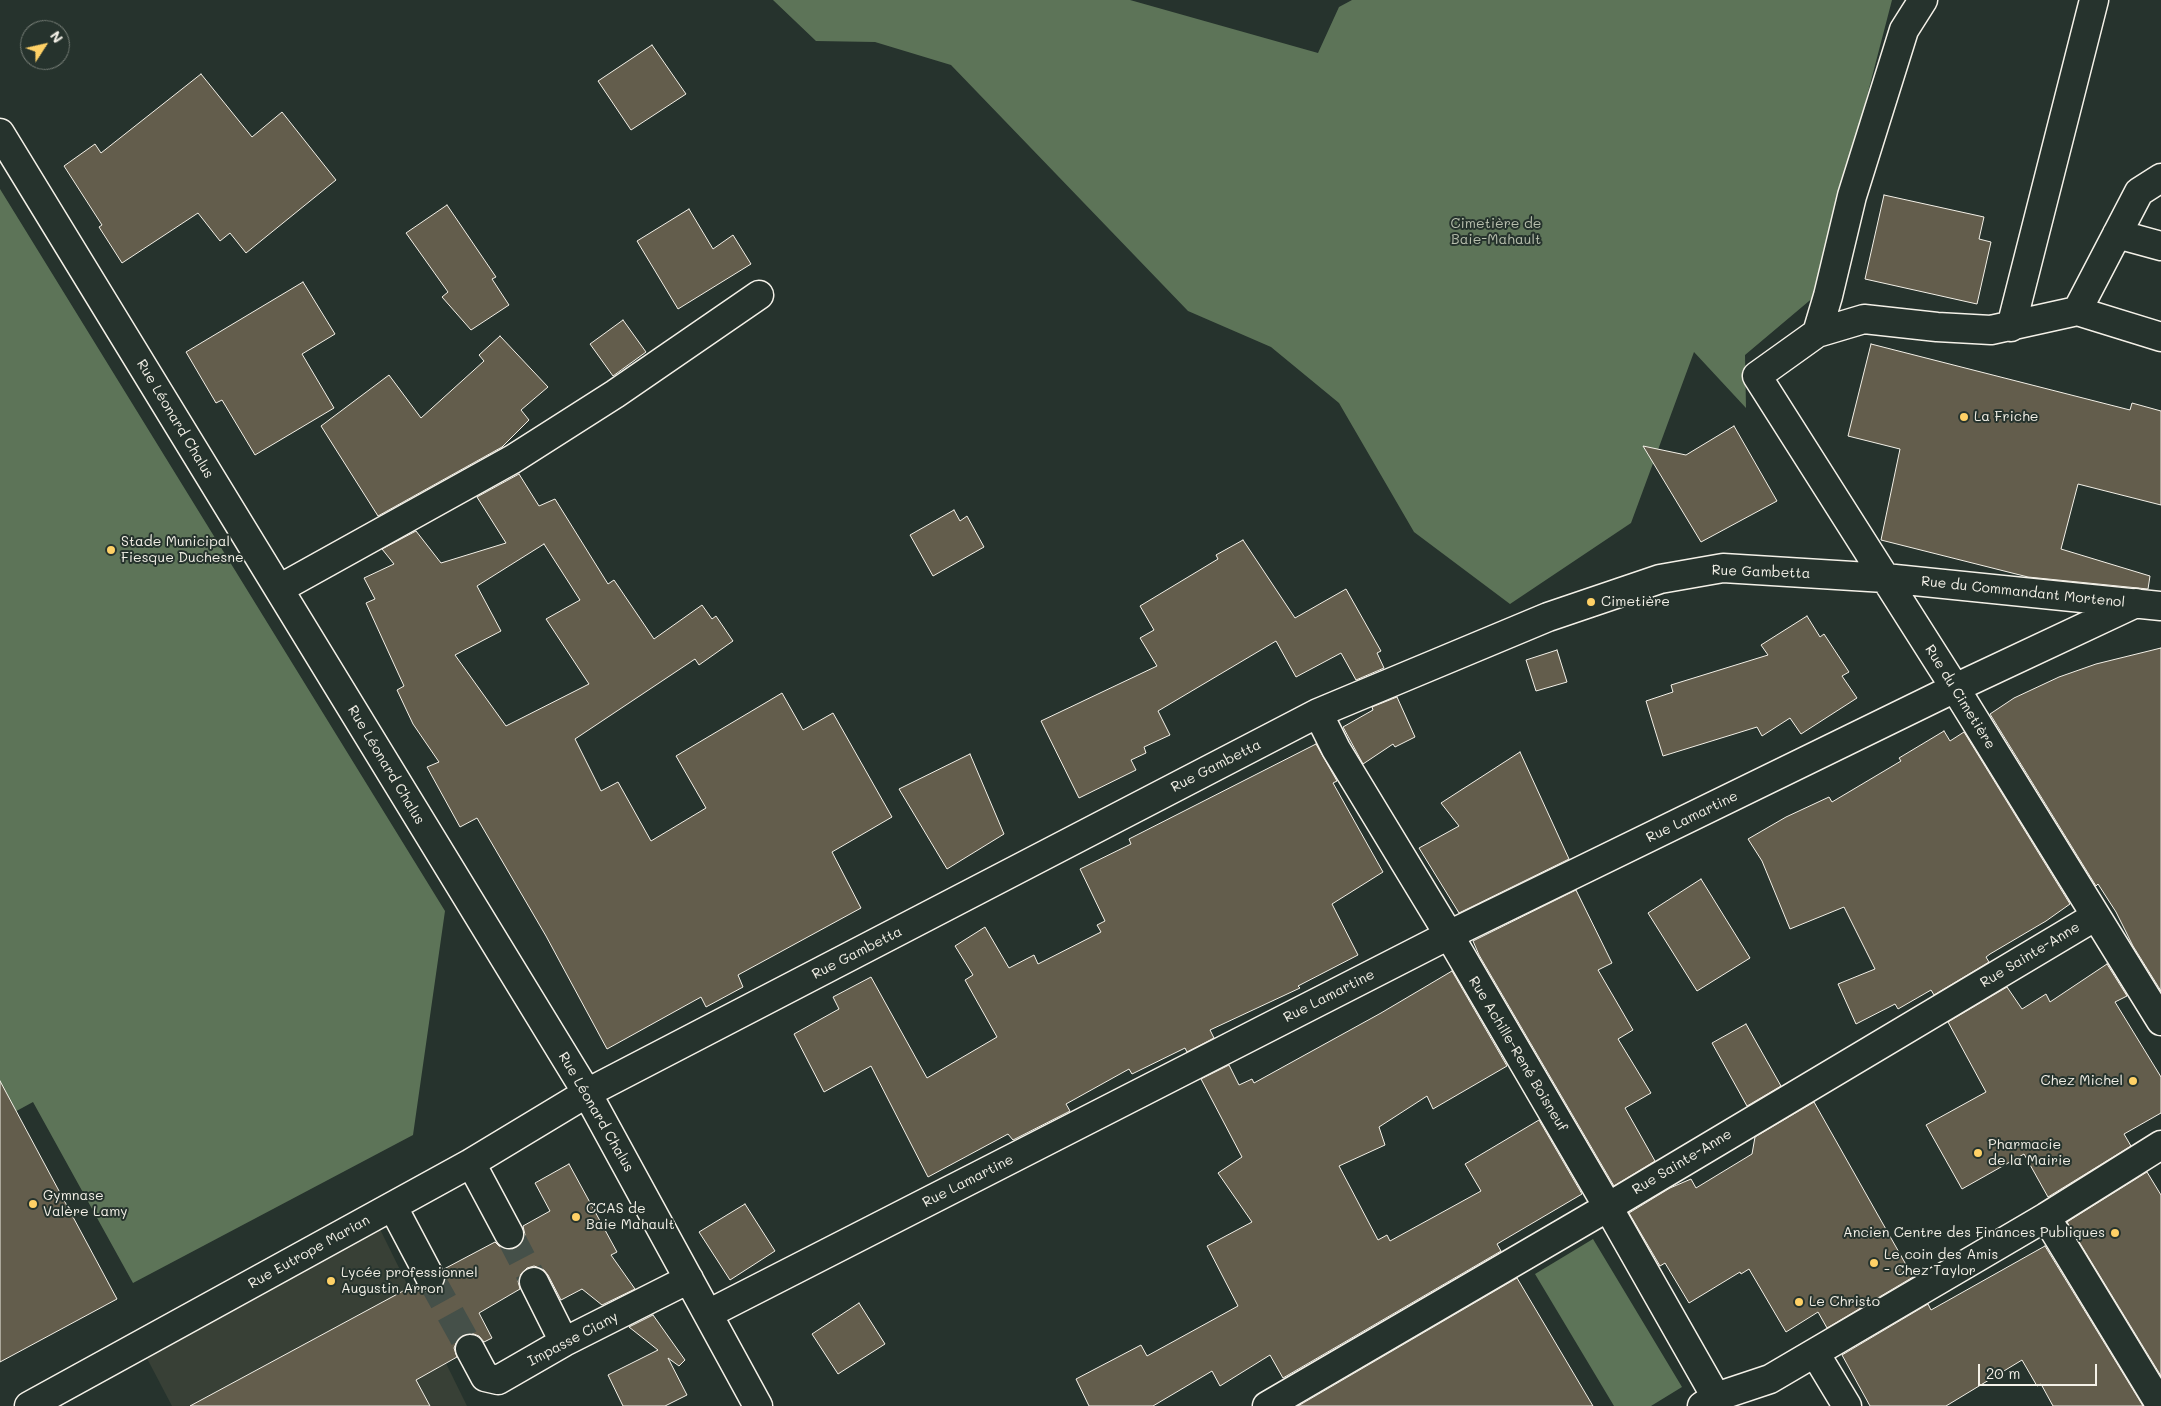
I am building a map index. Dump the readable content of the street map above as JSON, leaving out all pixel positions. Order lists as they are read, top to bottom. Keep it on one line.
{"streets":{"street":["Rue Léonard Chalus","Rue Gambetta","Rue du Commandant Mortenol","Rue du Cimetière","Rue Lamartine","Rue Sainte-Anne","Rue Achille-René Boisneuf","Rue Eutrope Marian","Impasse Ciany"]},"crossings":[["Rue Léonard Chalus","Rue Gambetta"],["Rue Léonard Chalus","Rue Lamartine"],["Rue Léonard Chalus","Rue Eutrope Marian"],["Rue Léonard Chalus","Impasse Ciany"],["Rue Gambetta","Rue du Commandant Mortenol"],["Rue Gambetta","Rue du Cimetière"],["Rue Gambetta","Rue Achille-René Boisneuf"],["Rue Gambetta","Rue Eutrope Marian"],["Rue du Commandant Mortenol","Rue du Cimetière"],["Rue du Commandant Mortenol","Rue Lamartine"],["Rue du Cimetière","Rue Lamartine"],["Rue du Cimetière","Rue Sainte-Anne"],["Rue Lamartine","Rue Achille-René Boisneuf"],["Rue Sainte-Anne","Rue Achille-René Boisneuf"]],"parks":["Cimetière de Baie-Mahault"],"places":["La Friche","Stade Municipal Fiesque Duchesne","Cimetière","Chez Michel","Pharmacie de la Mairie","Gymnase Valère Lamy","CCAS de Baie Mahault","Ancien Centre des Finances Publiques","Le coin des Amis - Chez Taylor","Lycée professionnel Augustin Arron","Le Christo"],"scale_bar":"20 m","north":"top right"}
